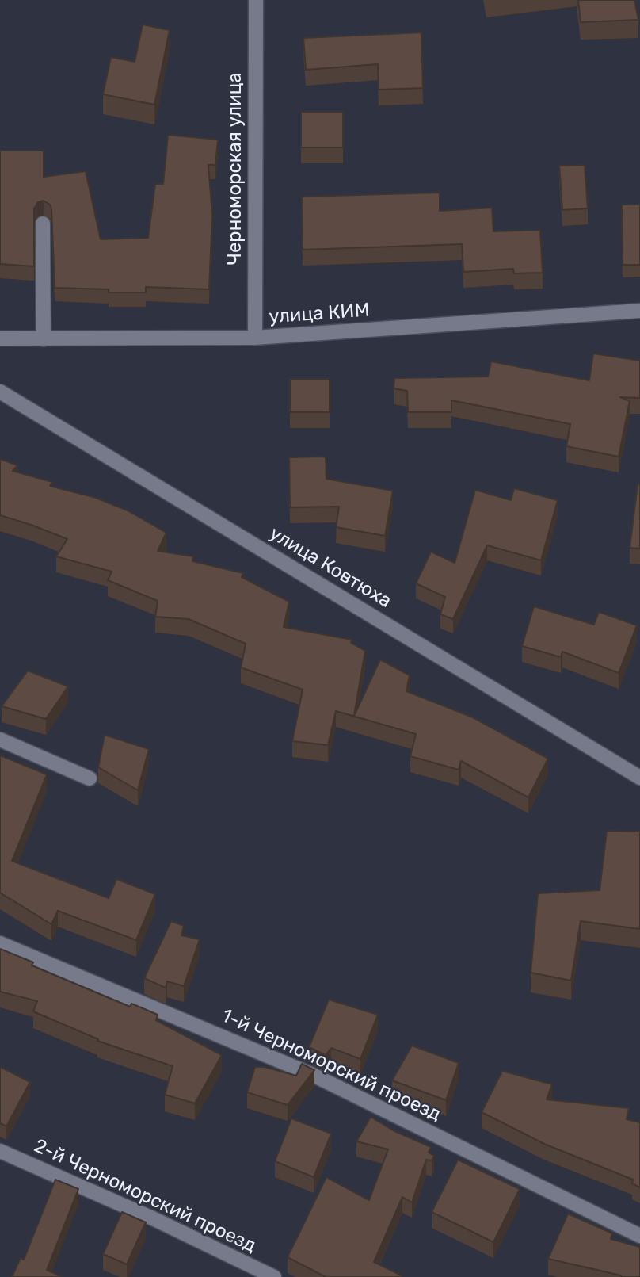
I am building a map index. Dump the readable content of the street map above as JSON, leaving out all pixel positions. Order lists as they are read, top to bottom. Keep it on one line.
{"streets":{"street":["Черноморская улица","улица КИМ","улица Ковтюха","1-й Черноморский проезд","2-й Черноморский проезд"]},"crossings":[["Черноморская улица","улица КИМ"]]}
